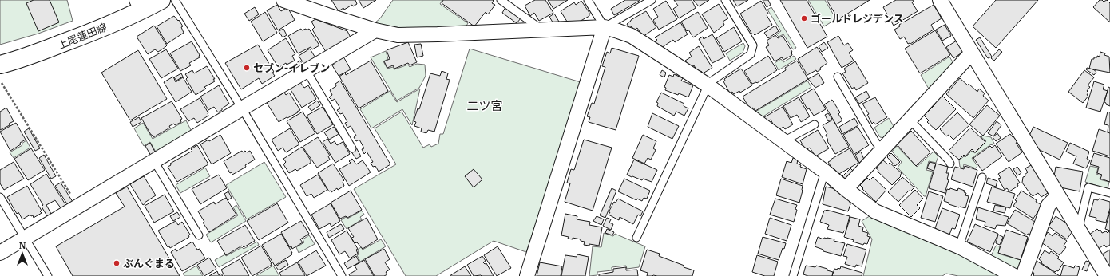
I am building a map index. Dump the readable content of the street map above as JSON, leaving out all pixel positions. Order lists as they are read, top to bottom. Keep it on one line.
{"streets":{"main road":["上尾蓮田線"]},"districts":["二ツ宮"],"places":["ゴールドレジデンス","セブン-イレブン","ぶんぐまる"],"north":"top"}
